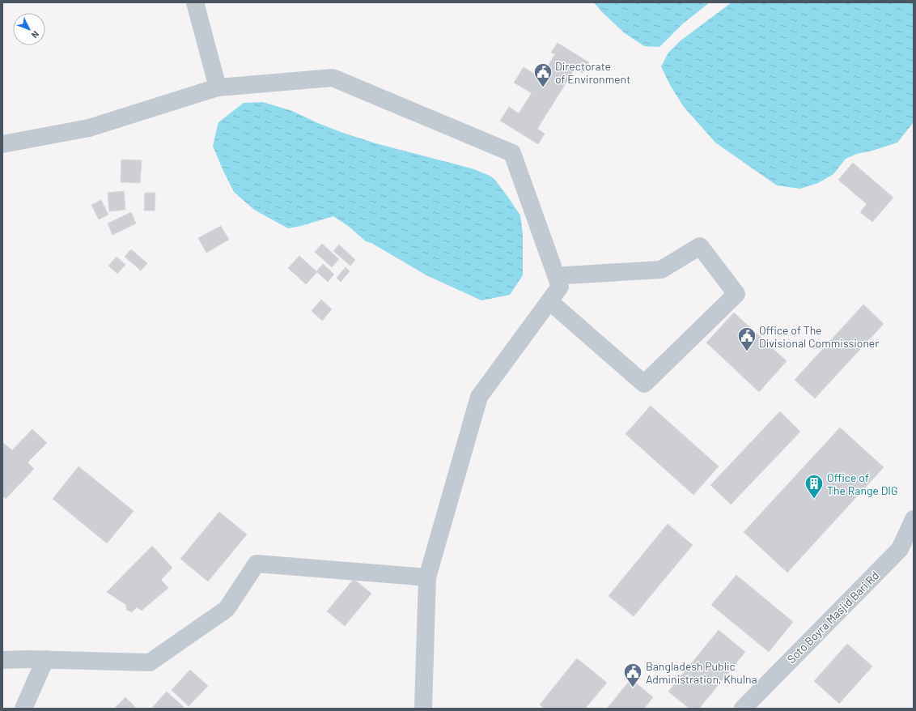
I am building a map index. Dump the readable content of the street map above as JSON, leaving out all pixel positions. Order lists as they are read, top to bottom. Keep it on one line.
{"streets":{"street":["Soto Boyra Masjid Bari Rd"]},"places":{"public building":["Directorate of Environment","Office of The Divisional Commissioner","Bangladesh Public Administration, Khulna"],"building":["Office of The Range DIG"]},"north":"bottom right"}
